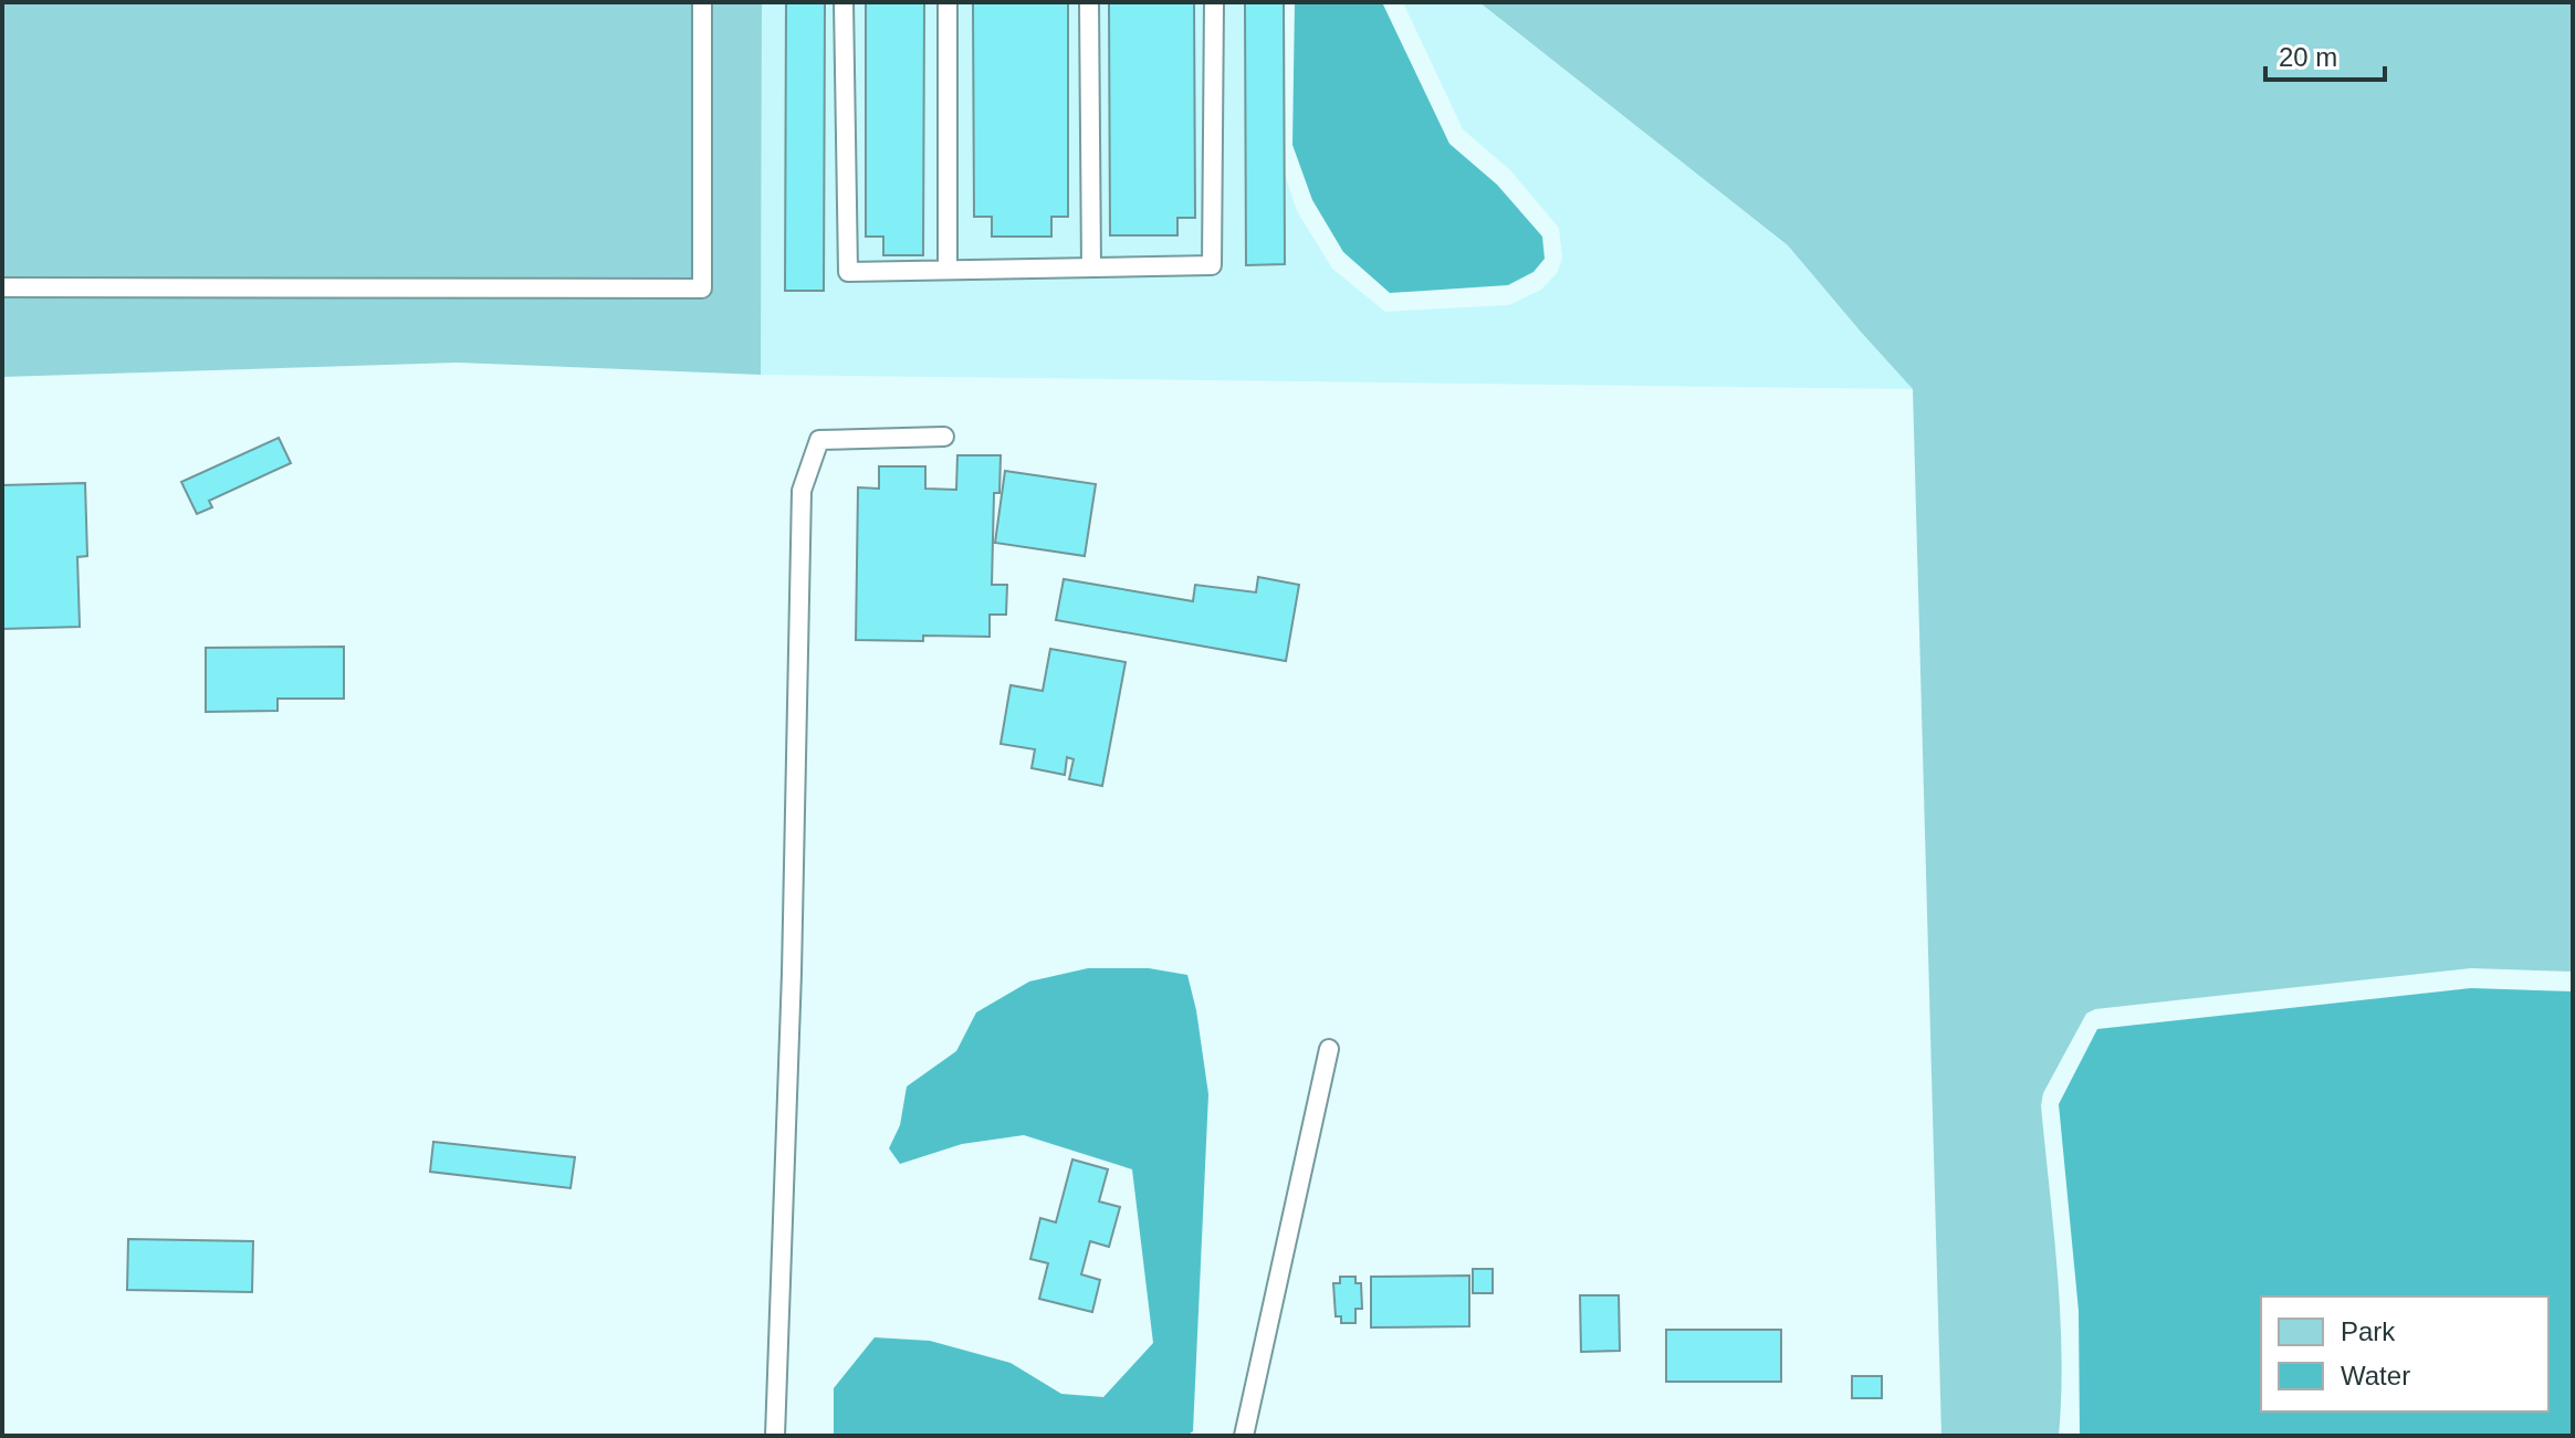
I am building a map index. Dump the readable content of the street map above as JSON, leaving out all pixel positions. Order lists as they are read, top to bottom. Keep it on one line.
{"legend":["Park","Water"],"scale_bar":"20 m"}
